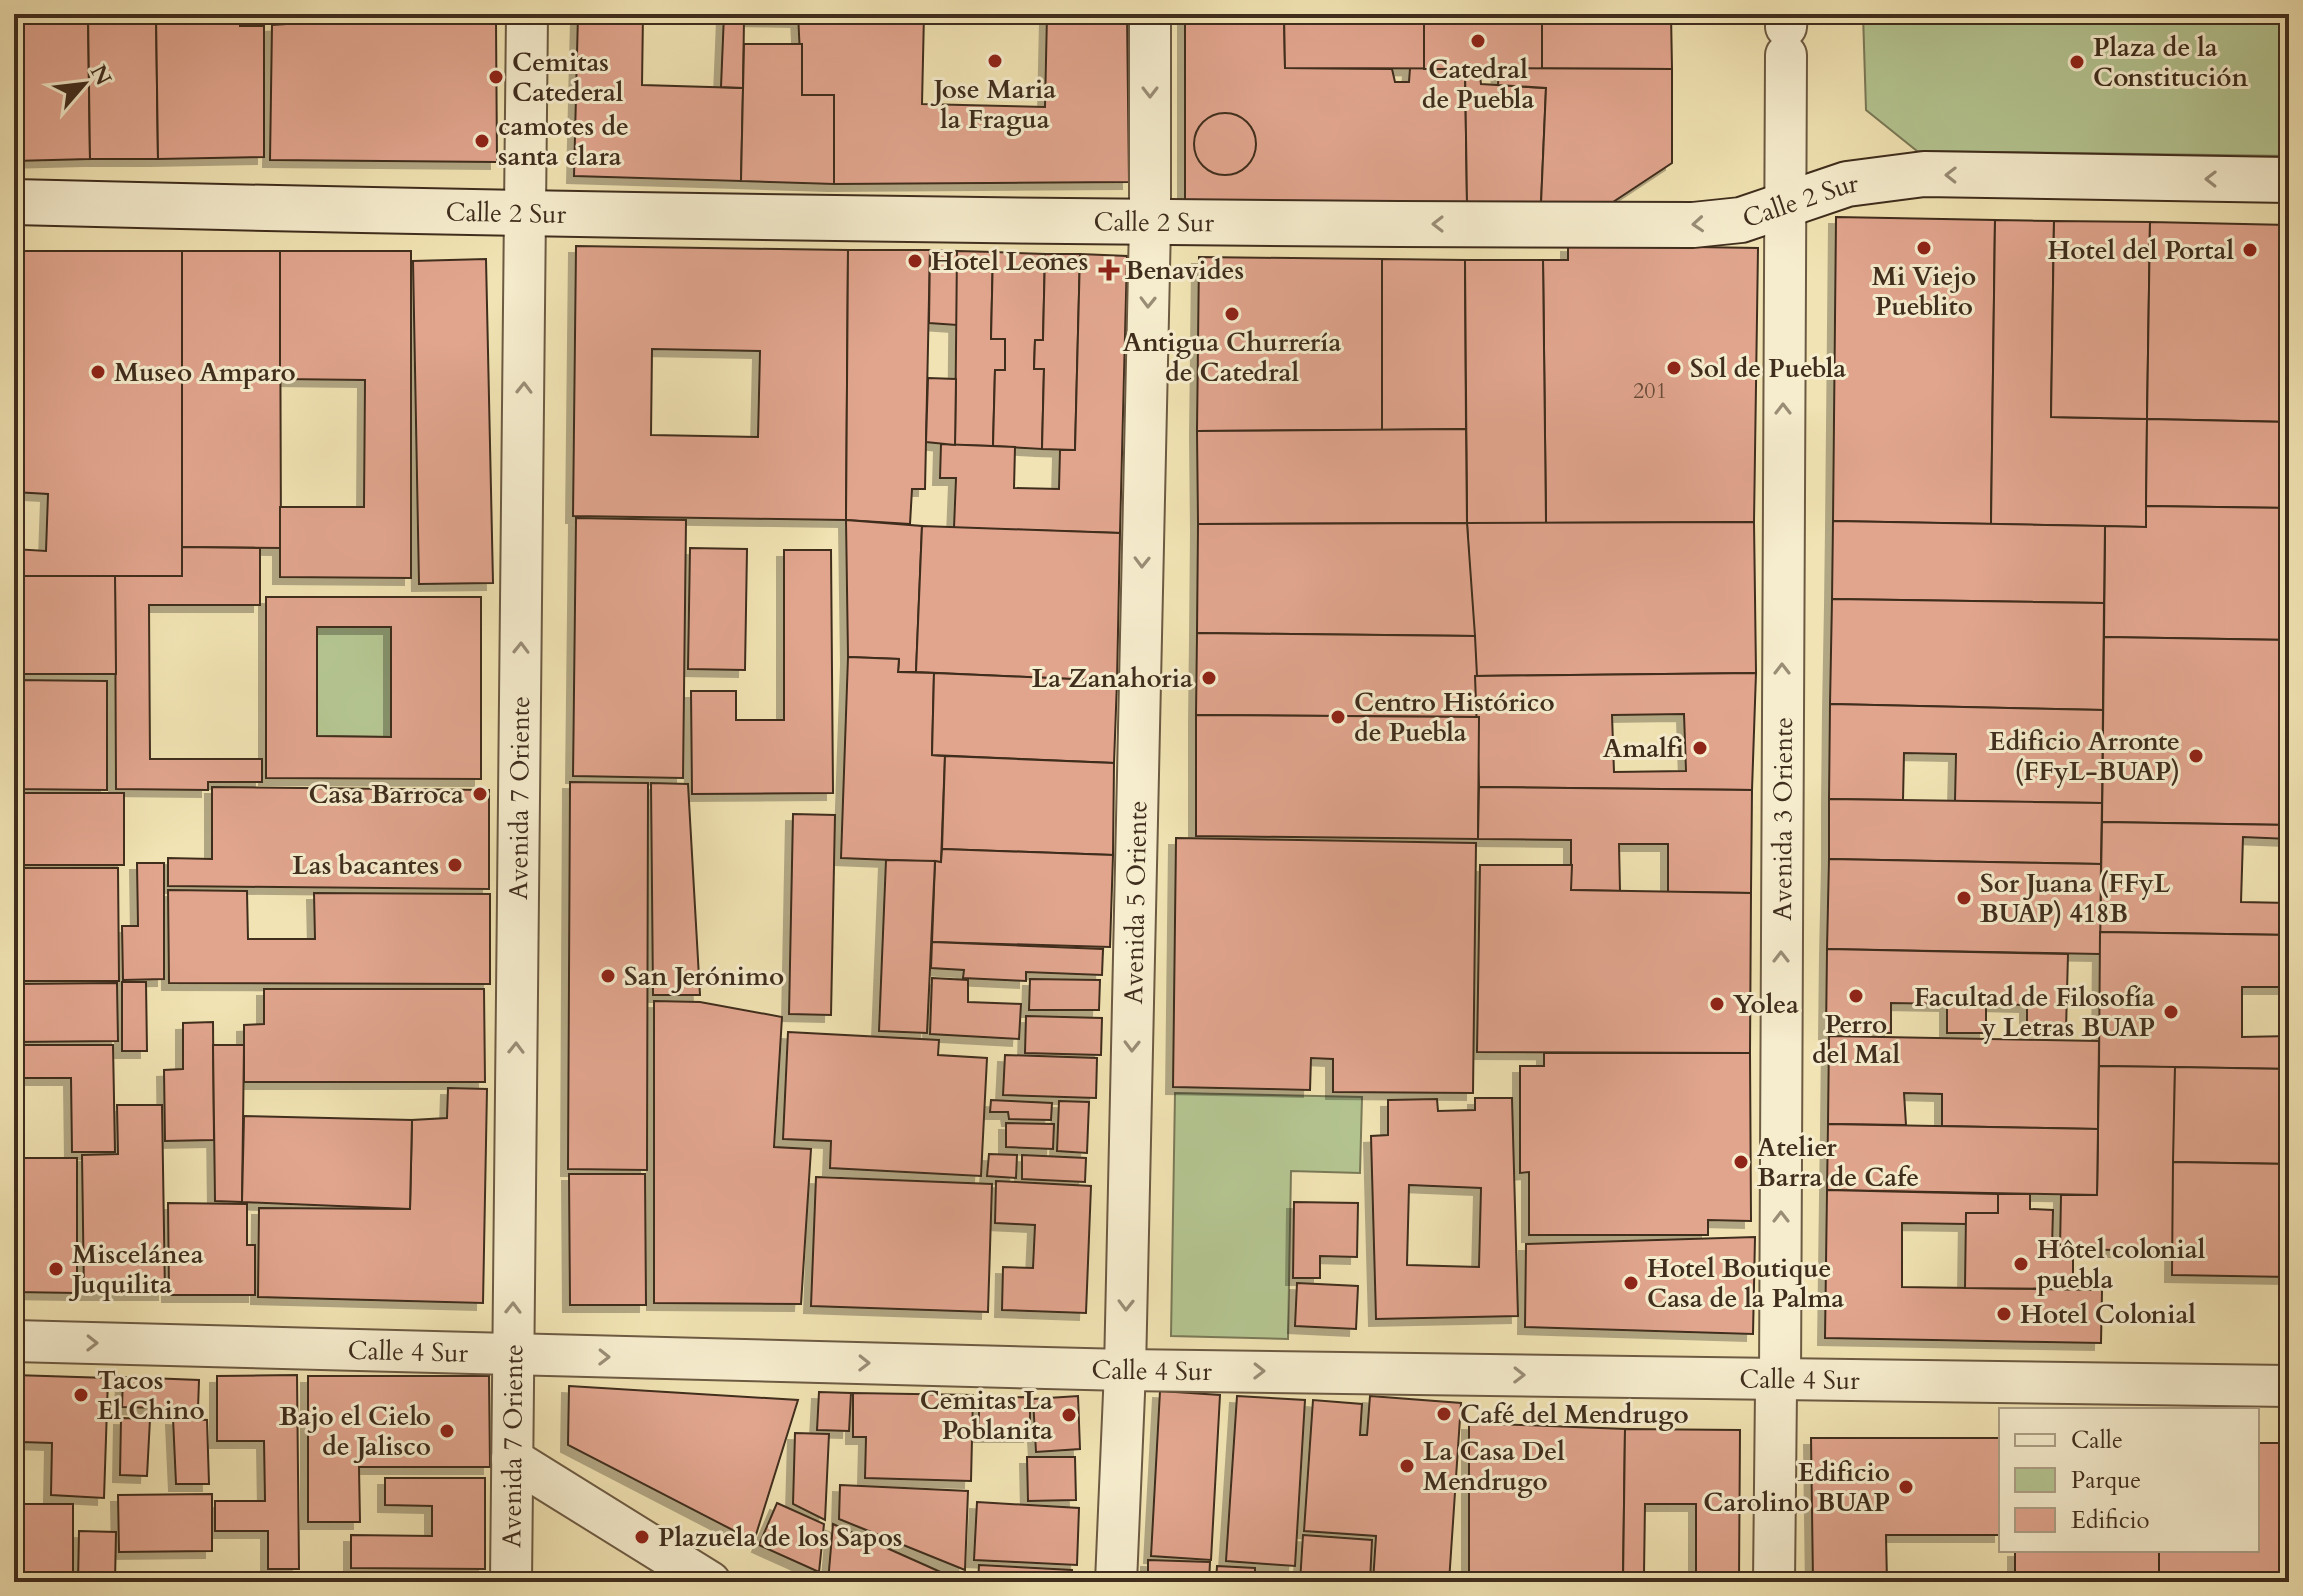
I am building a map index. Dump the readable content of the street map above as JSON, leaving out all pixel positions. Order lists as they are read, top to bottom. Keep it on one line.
{"streets":{"street":["Calle 2 Sur","Avenida 7 Oriente","Avenida 3 Oriente","Avenida 5 Oriente","Calle 4 Sur"]},"crossings":[["Calle 2 Sur","Avenida 7 Oriente"],["Calle 2 Sur","Avenida 3 Oriente"],["Calle 2 Sur","Avenida 5 Oriente"],["Avenida 7 Oriente","Calle 4 Sur"],["Avenida 3 Oriente","Calle 4 Sur"],["Avenida 5 Oriente","Calle 4 Sur"]],"one_way":["Calle 2 Sur","Avenida 7 Oriente","Avenida 3 Oriente","Avenida 5 Oriente","Calle 4 Sur"],"places":{"other":["Catedral de Puebla","Jose Maria la Fragua","Plaza de la Constitución","Cemitas Catederal","camotes de santa clara","Mi Viejo Pueblito","Hotel del Portal","Hotel Leones","Antigua Churrería de Catedral","Sol de Puebla","Museo Amparo","La Zanahoria","Centro Histórico de Puebla","Amalfi","Edificio Arronte (FFyL-BUAP)","Casa Barroca","Las bacantes","Sor Juana (FFyL BUAP) 418B","San Jerónimo","Perro del Mal","Yolea","Facultad de Filosofía y Letras BUAP","Atelier Barra de Cafe","Hôtel colonial puebla","Miscelánea Juquilita","Hotel Boutique Casa de la Palma","Hotel Colonial","Tacos El Chino","Café del Mendrugo","Cemitas La Poblanita","Bajo el Cielo de Jalisco","La Casa Del Mendrugo","Edificio Carolino BUAP","Plazuela de los Sapos"],"health":["Benavides"]},"house_numbers":["201"],"legend":["Calle","Parque","Edificio"],"north":"top right"}
